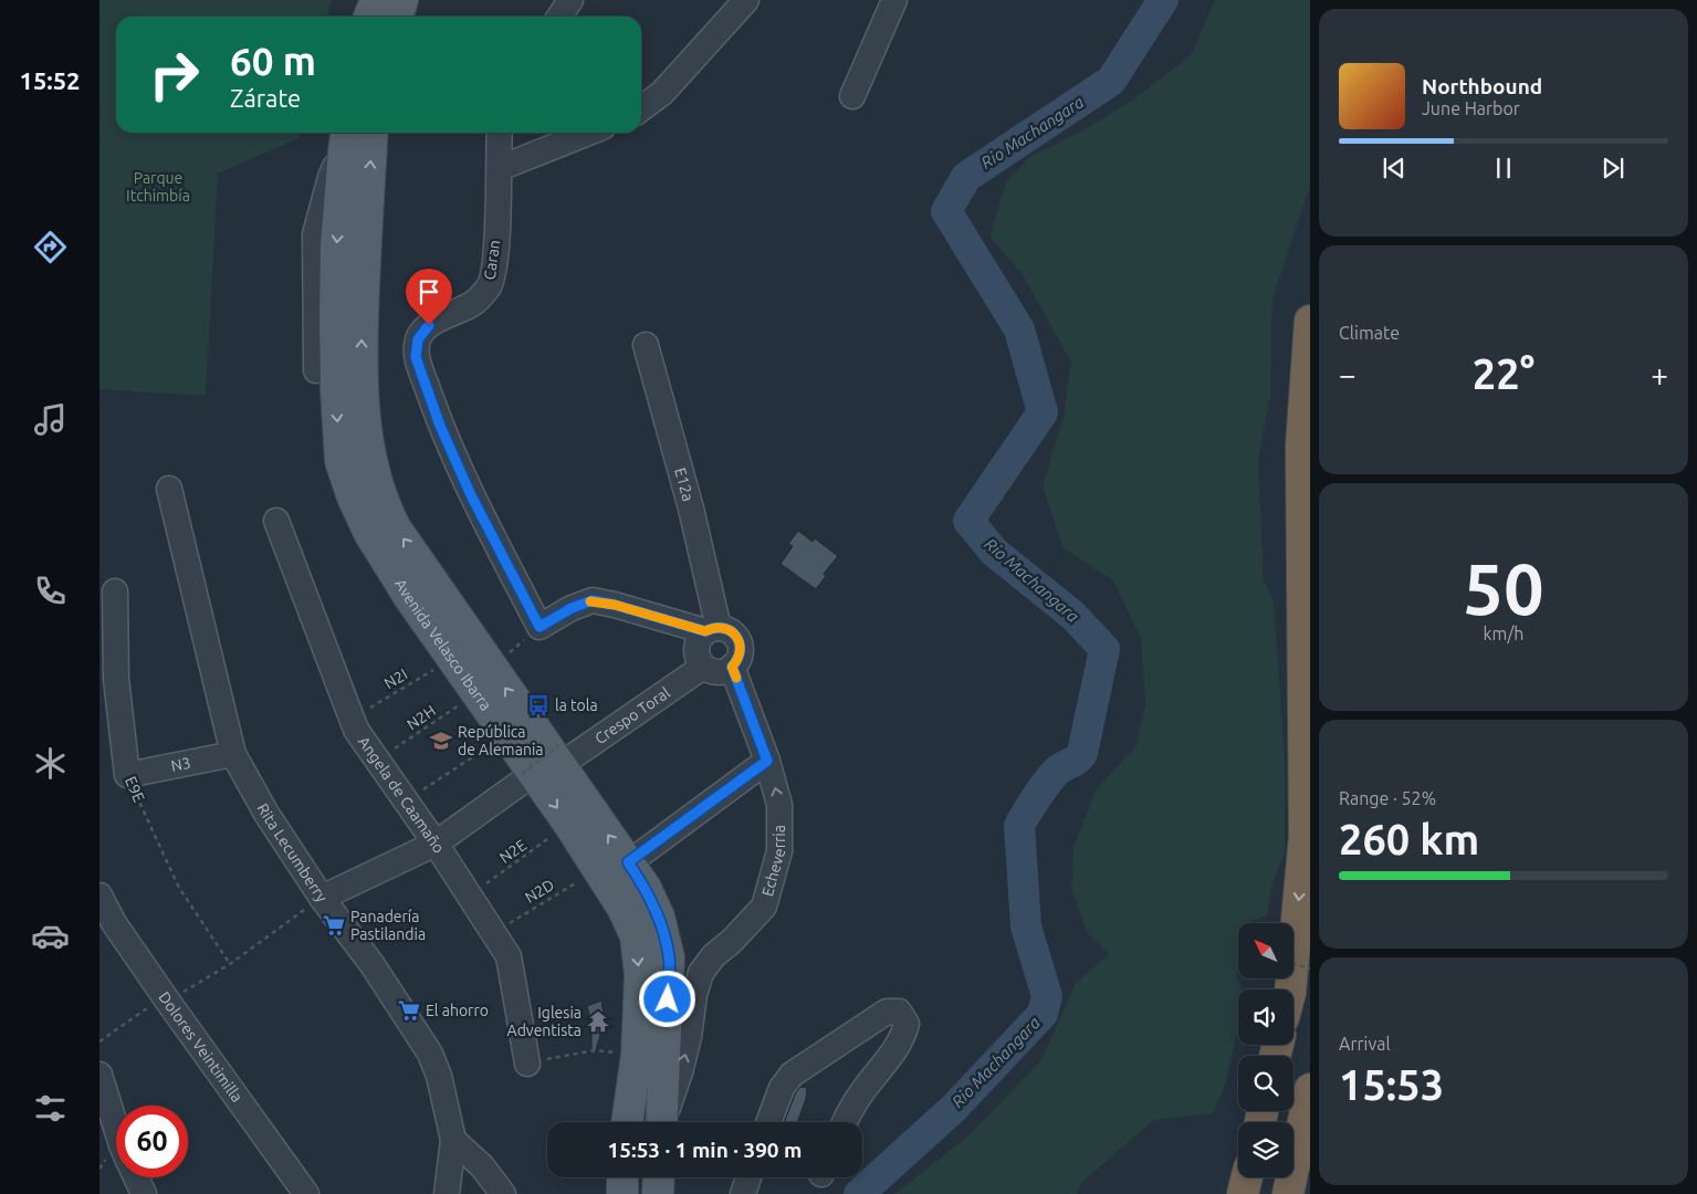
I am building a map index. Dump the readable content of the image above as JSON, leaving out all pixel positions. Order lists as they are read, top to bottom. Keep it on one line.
{"streets":{"main road":["Avenida Velasco Ibarra"],"street":["Caran","E12a","Crespo Toral","N3","E9E","Angela de Caamaño","Rita Lecumberry","Echeverria","Dolores Veintimilla"],"path":["N2I","N2H","N2E","N2D"]},"crossings":[["E12a","Crespo Toral"],["E12a","Echeverria"],["Avenida Velasco Ibarra","N2I"],["Avenida Velasco Ibarra","Crespo Toral"],["Avenida Velasco Ibarra","N2H"],["Avenida Velasco Ibarra","N2E"],["Avenida Velasco Ibarra","N2D"],["N2I","Angela de Caamaño"],["Crespo Toral","Angela de Caamaño"],["Crespo Toral","Rita Lecumberry"],["Crespo Toral","Echeverria"],["N2H","Angela de Caamaño"],["N3","E9E"],["N3","Rita Lecumberry"],["Angela de Caamaño","N2E"],["Angela de Caamaño","N2D"]],"one_way":["Echeverria"],"water":["Rio Machangara"],"parks":["Parque Itchimbía"],"places":{"bus stop":["la tola"],"school or university":["República de Alemania"],"supermarket":["Panadería Pastilandia","El ahorro"],"temple":["Iglesia Adventista"]},"north":"top left","page":{"tabs":"15:52","turn":["60 m","Zárate"],"song":["Northbound","June Harbor"],"tile":["Climate",["50","km/h"],["Range · 52%","260 km"],["Arrival","15:53"]],"heat":["−","22°","+"],"limit":"60","trip":"15:53 · 1 min · 390 m"}}
